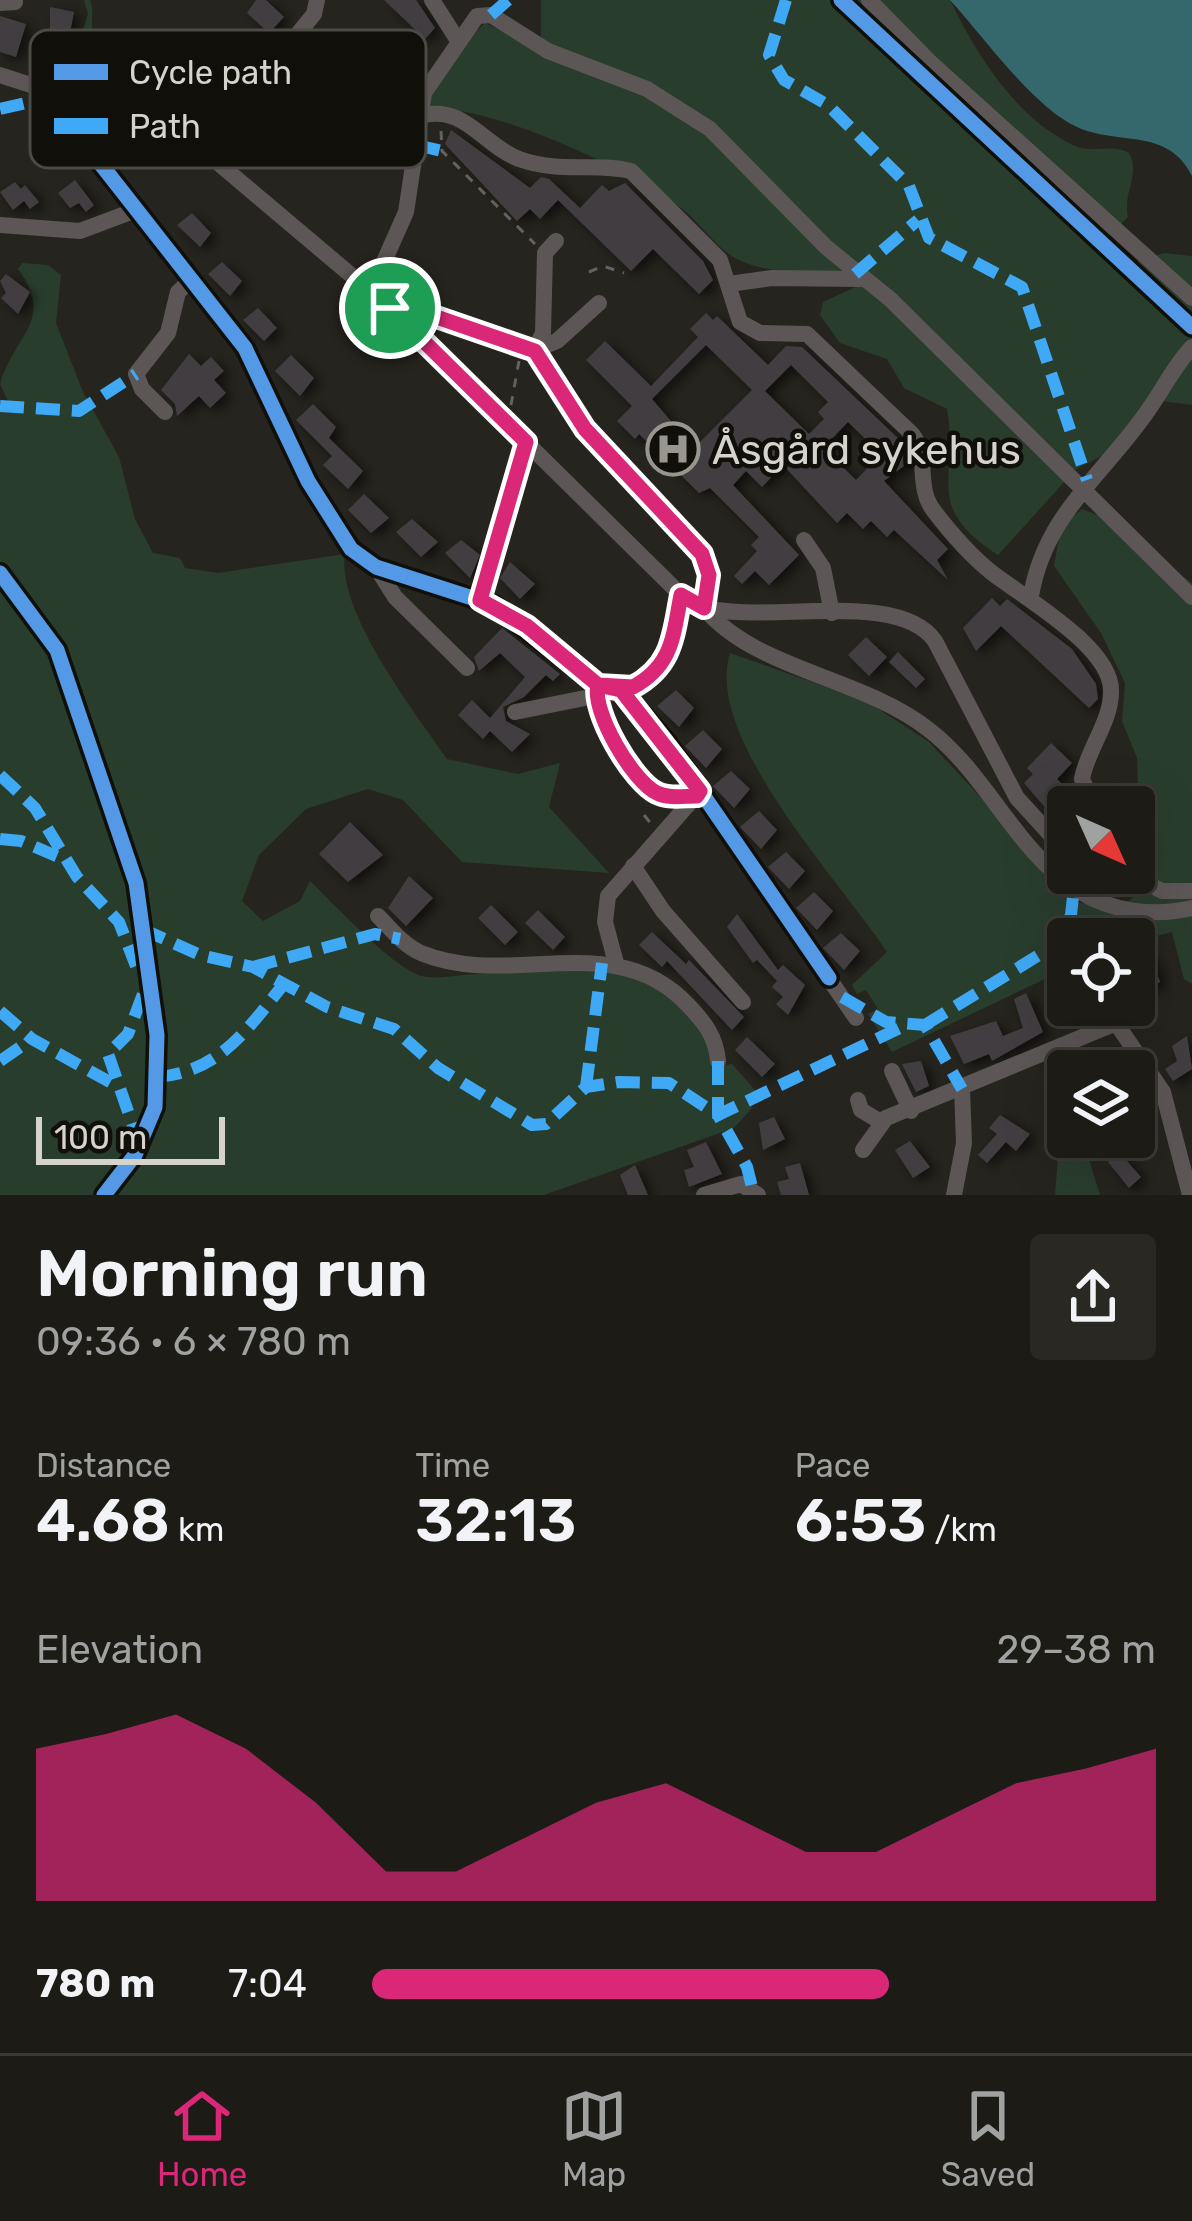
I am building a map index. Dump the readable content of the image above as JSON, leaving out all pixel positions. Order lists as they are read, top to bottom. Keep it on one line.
{"places":{"hospital":["Åsgård sykehus"]},"legend":["Cycle path","Path"],"scale_bar":"100 m","north":"bottom right","page":{"scale":"100 m","heading":["Morning run","09:36 · 6 × 780 m"],"stats":[["Distance","4.68 km"],["Time","32:13"],["Pace","6:53 /km"]],"chart":["Elevation","29–38 m"],"list":[{"name":"780 m","note":"7:04"}],"tabs":["Home","Map","Saved"]}}
